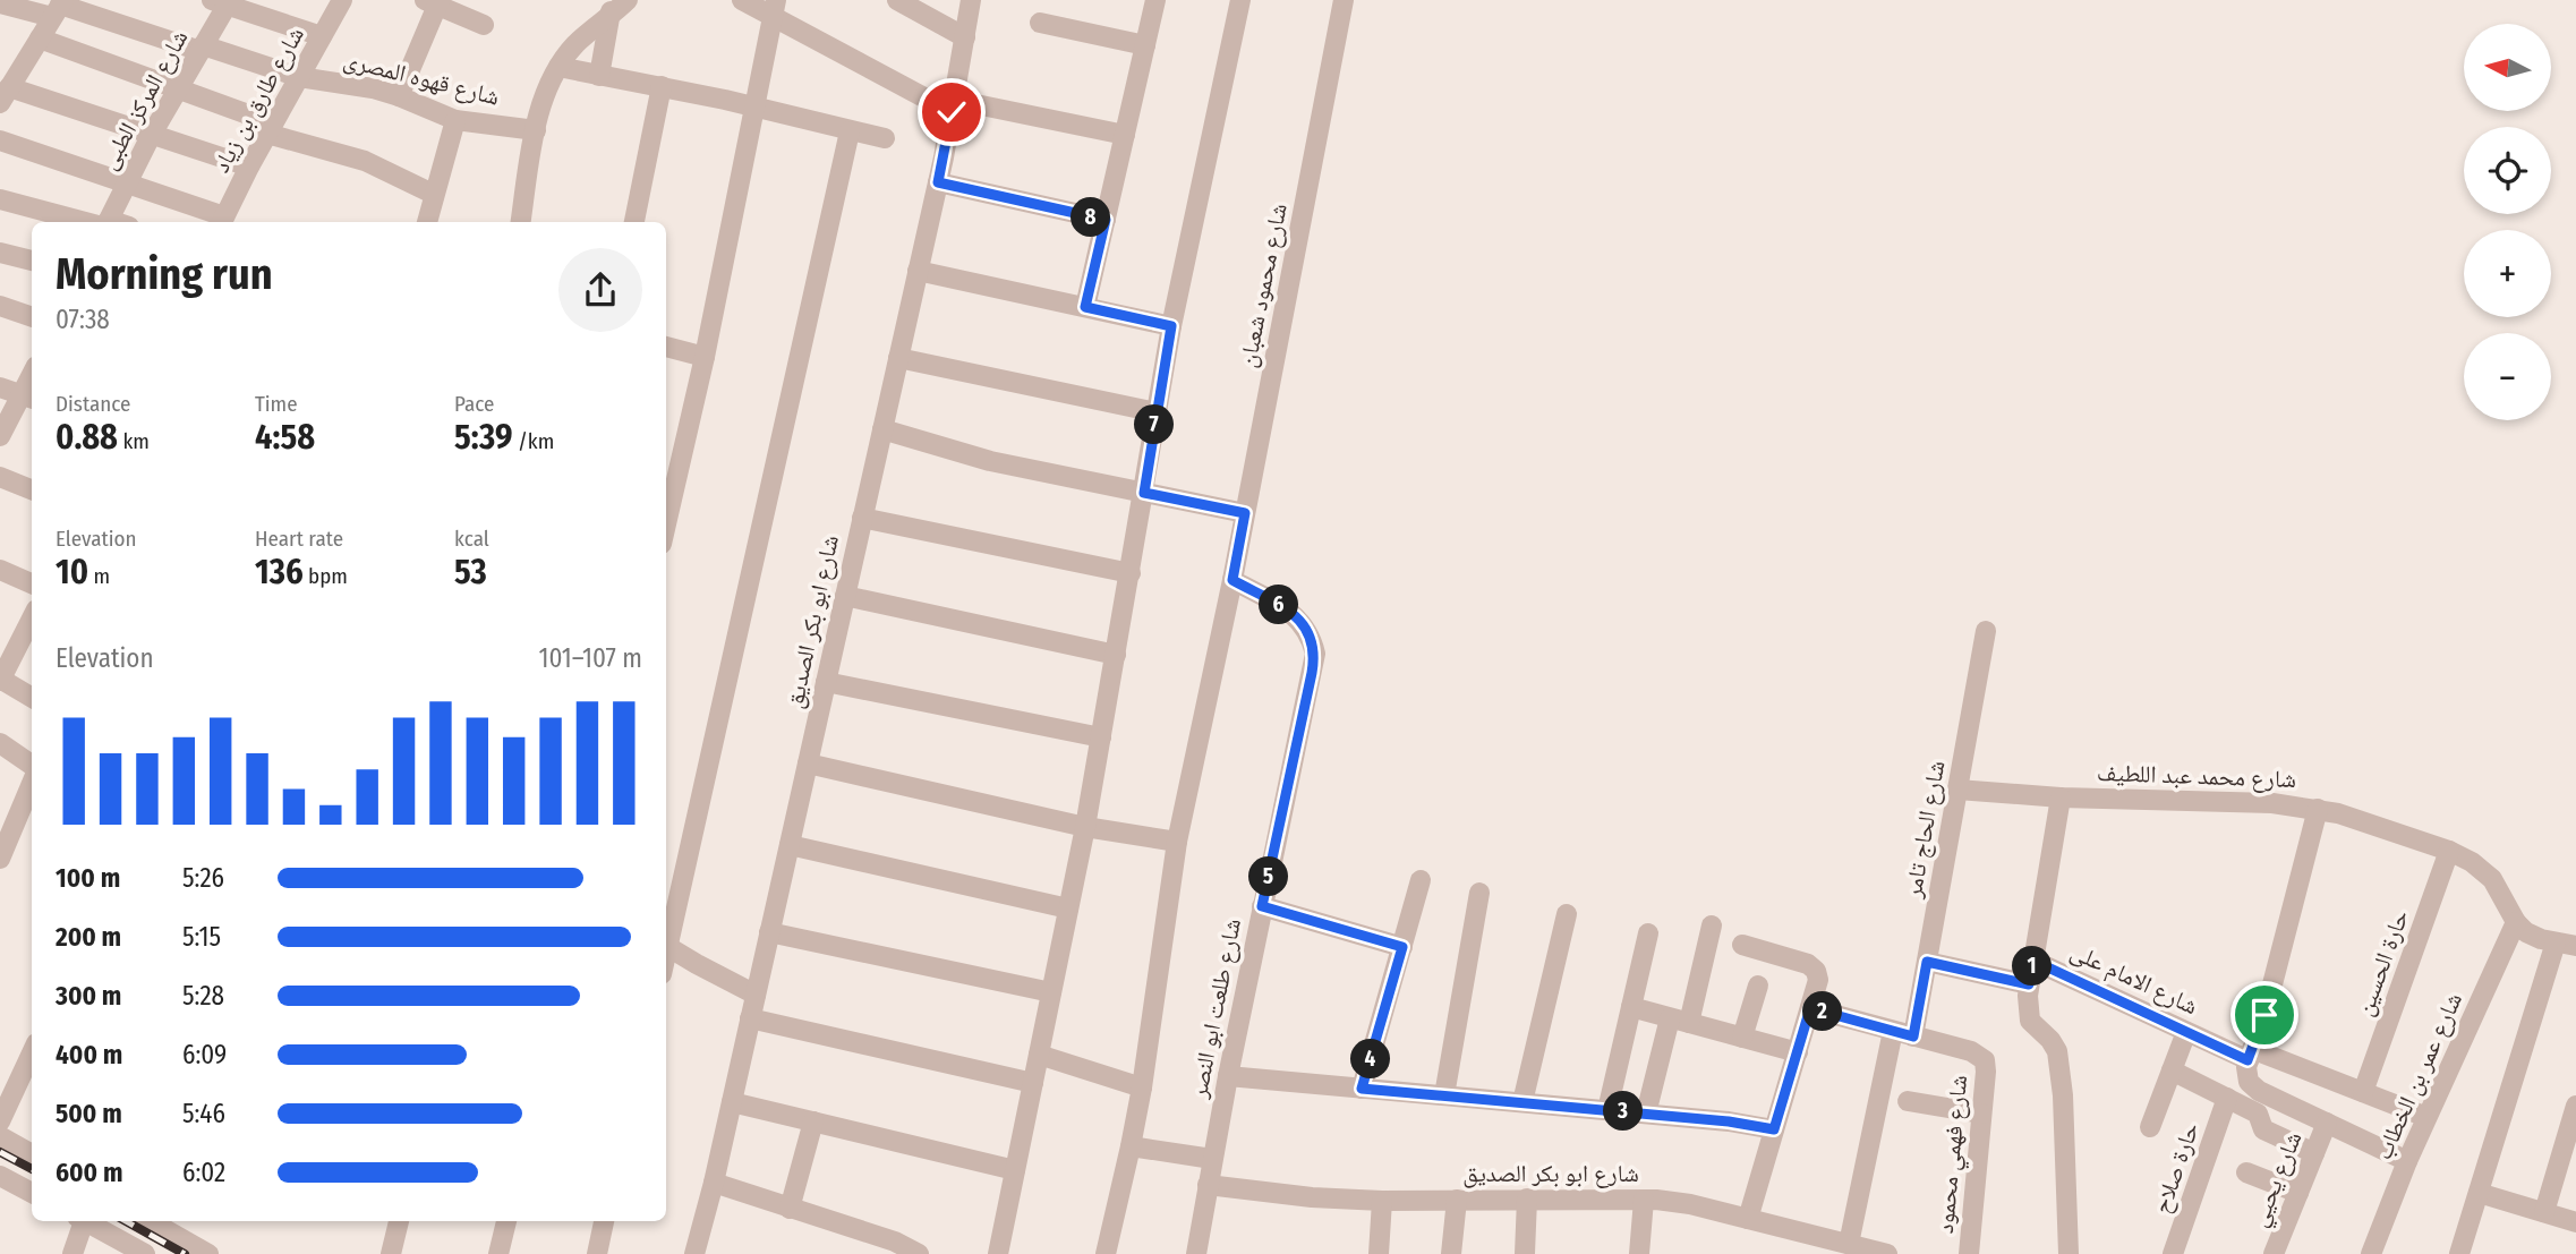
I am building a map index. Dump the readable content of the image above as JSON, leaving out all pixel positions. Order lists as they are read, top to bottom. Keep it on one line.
{"streets":{"street":["شارع قهوه المصرى","شارع المركز الطبى","شارع طارق بن زياد","شارع محمود شعبان","شارع ابو بكر الصديق","شارع محمد عبد اللطيف","شارع الحاج تامر","حارة الحسين","شارع الامام على","شارع طلعت ابو النصر","شارع عمر بن الخطاب","شارع فهمي محمود","حارة صلاح","شارع يحيي"]},"crossings":[["شارع قهوه المصرى","شارع المركز الطبى"],["شارع قهوه المصرى","شارع طارق بن زياد"],["شارع محمود شعبان","شارع طلعت ابو النصر"],["شارع ابو بكر الصديق","شارع طلعت ابو النصر"],["شارع محمد عبد اللطيف","شارع الحاج تامر"],["شارع محمد عبد اللطيف","حارة الحسين"],["شارع محمد عبد اللطيف","شارع عمر بن الخطاب"],["شارع الحاج تامر","شارع فهمي محمود"],["حارة الحسين","شارع الامام على"],["شارع الامام على","شارع عمر بن الخطاب"]],"north":"left","page":{"map_buttons":["+","−"],"pins":["8","7","6","5","1","2","4","3"],"heading":["Morning run","07:38"],"stats":[["Distance","0.88 km"],["Time","4:58"],["Pace","5:39 /km"],["Elevation","10 m"],["Heart rate","136 bpm"],["kcal","53"]],"chart":["Elevation","101–107 m"],"list":[{"name":"100 m","note":"5:26"},{"name":"200 m","note":"5:15"},{"name":"300 m","note":"5:28"},{"name":"400 m","note":"6:09"},{"name":"500 m","note":"5:46"},{"name":"600 m","note":"6:02"}]}}
